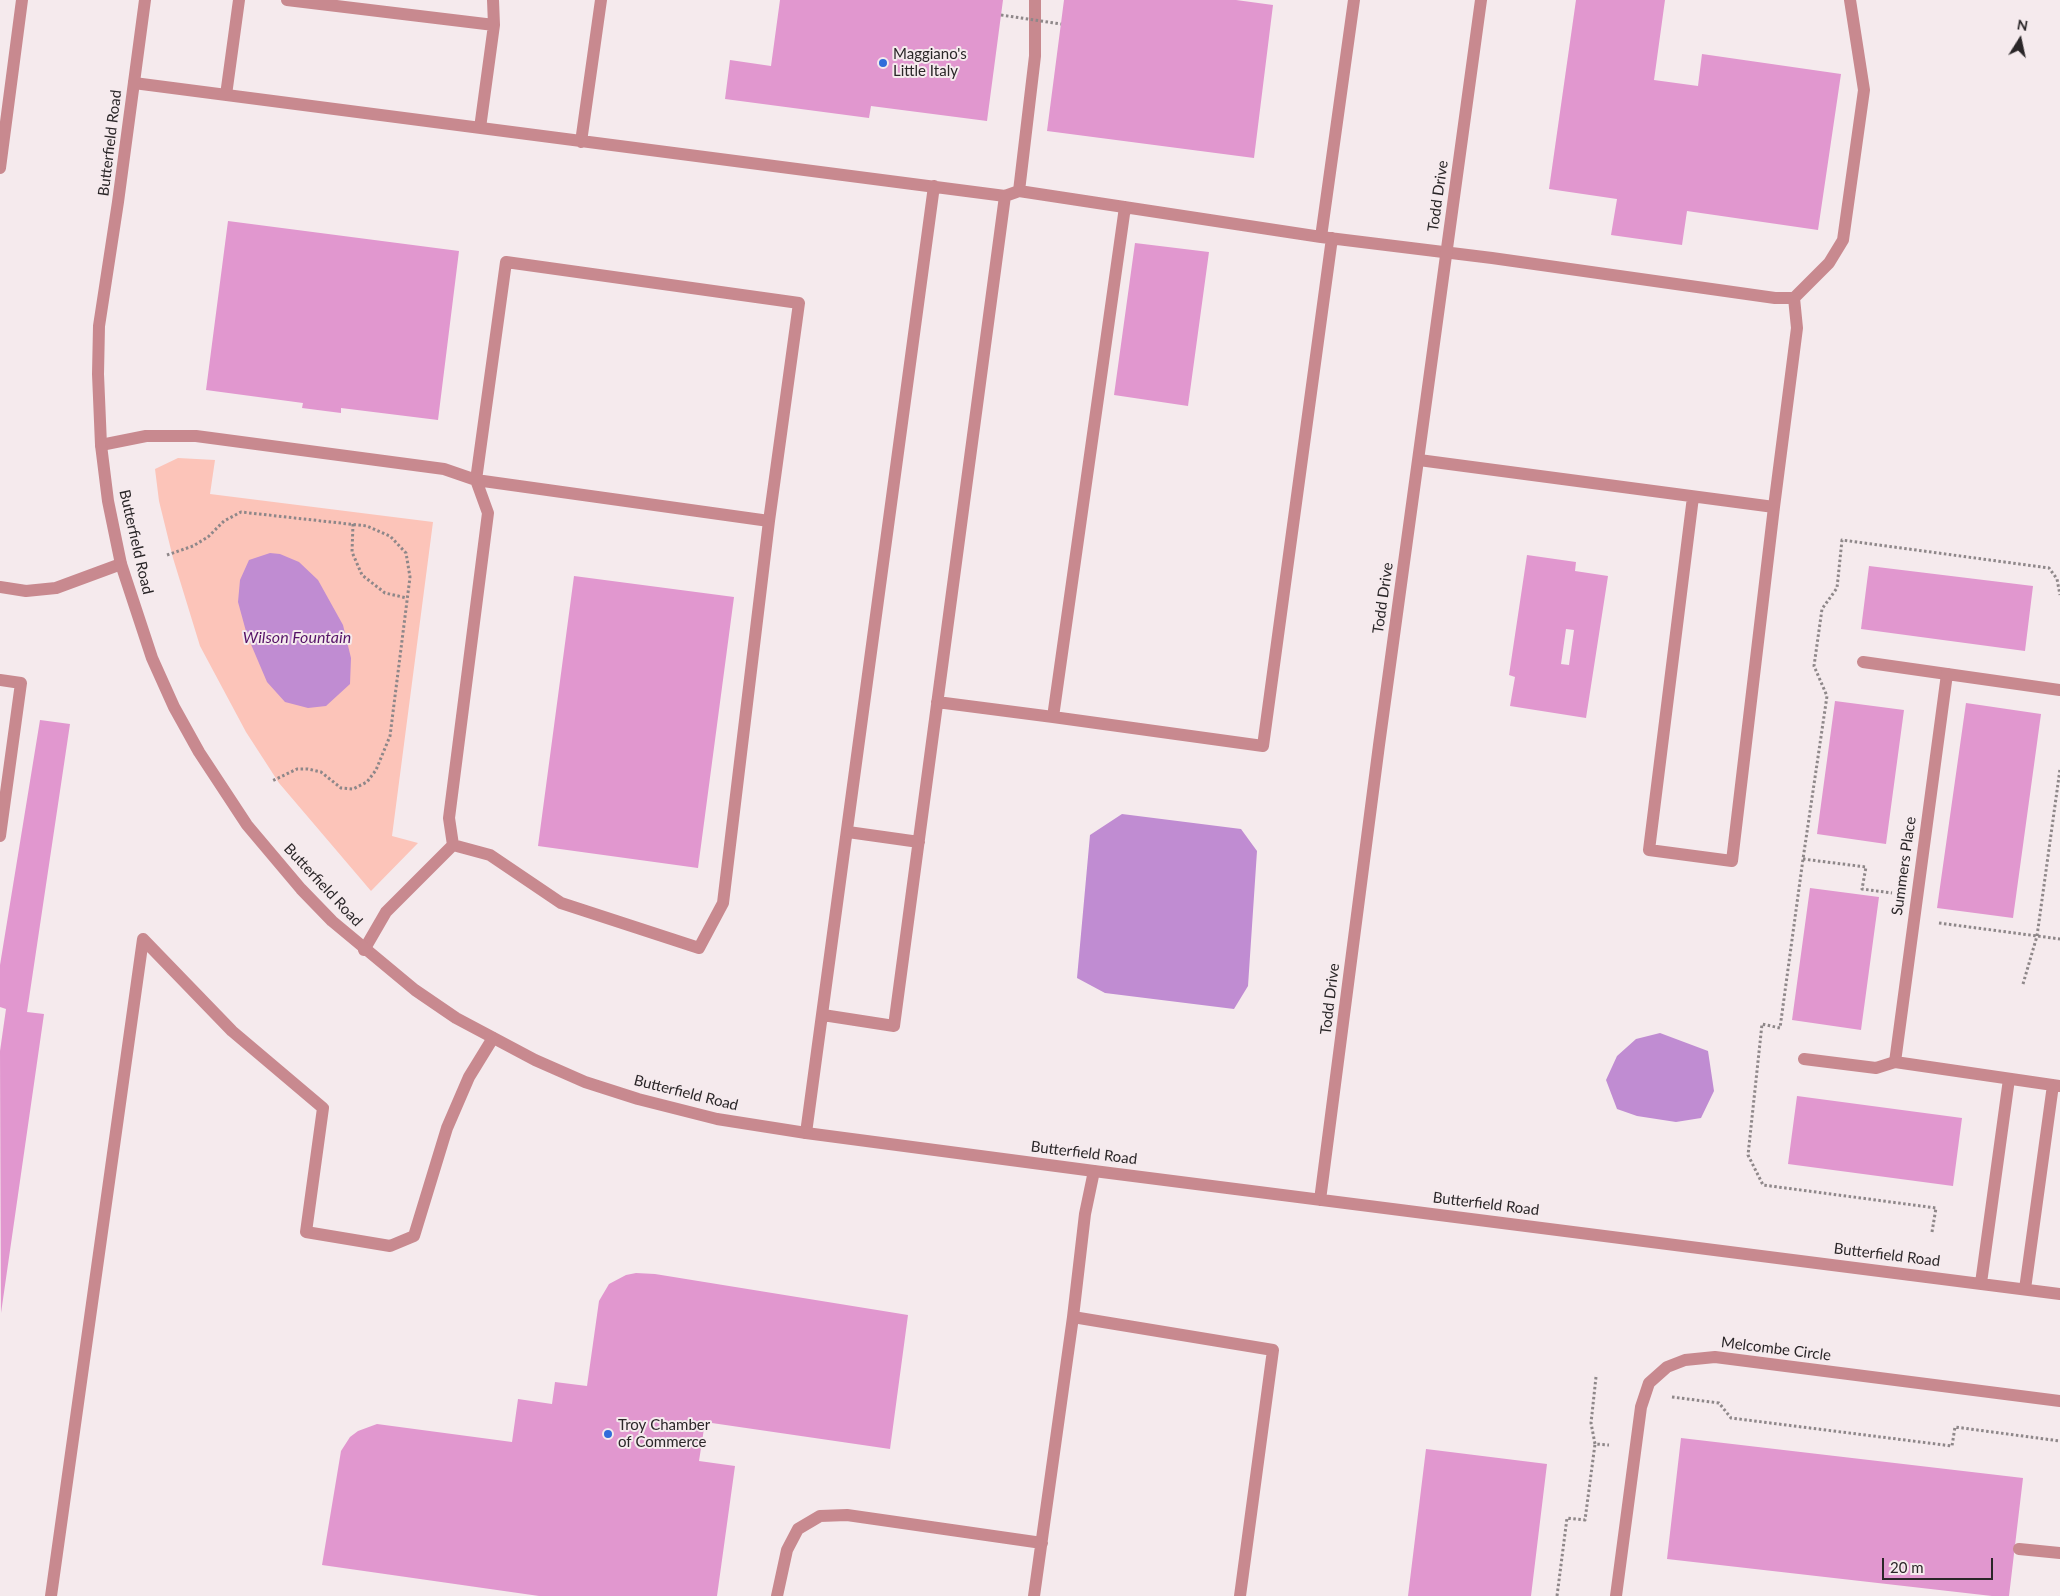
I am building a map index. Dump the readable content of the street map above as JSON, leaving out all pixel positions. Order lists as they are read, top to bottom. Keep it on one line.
{"streets":{"street":["Butterfield Road","Todd Drive","Summers Place","Melcombe Circle"]},"crossings":[["Butterfield Road","Todd Drive"]],"water":["Wilson Fountain"],"places":["Maggiano's Little Italy","Troy Chamber of Commerce"],"scale_bar":"20 m","north":"top"}
